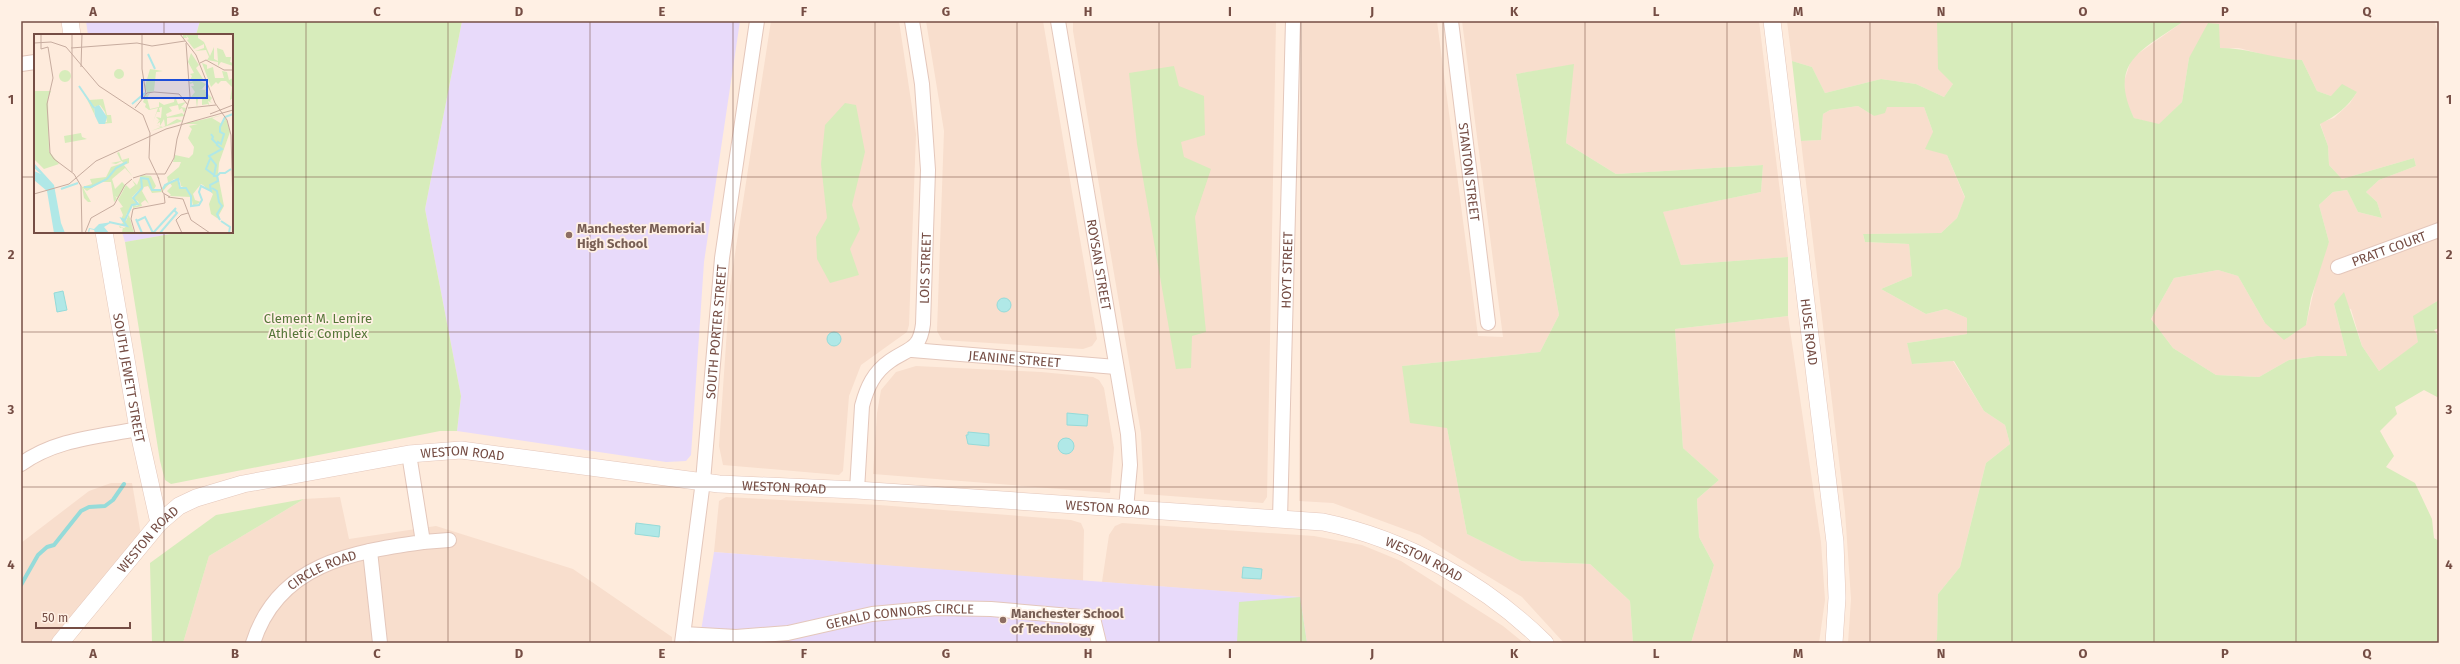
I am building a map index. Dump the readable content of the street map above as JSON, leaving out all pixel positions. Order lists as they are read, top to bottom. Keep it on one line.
{"streets":{"street":["STANTON STREET","PRATT COURT","ROYSAN STREET","LOIS STREET","HOYT STREET","SOUTH PORTER STREET","HUSE ROAD","JEANINE STREET","SOUTH JEWETT STREET","WESTON ROAD","CIRCLE ROAD","GERALD CONNORS CIRCLE"]},"crossings":[["ROYSAN STREET","JEANINE STREET"],["ROYSAN STREET","WESTON ROAD"],["LOIS STREET","JEANINE STREET"],["HOYT STREET","WESTON ROAD"],["SOUTH PORTER STREET","WESTON ROAD"],["SOUTH PORTER STREET","GERALD CONNORS CIRCLE"],["SOUTH JEWETT STREET","WESTON ROAD"]],"parks":["Clement M. Lemire Athletic Complex"],"places":["Manchester Memorial High School","Manchester School of Technology"],"scale_bar":"50 m","grid":{"columns":["A","B","C","D","E","F","G","H","I","J","K","L","M","N","O","P","Q"],"rows":["1","2","3","4"]}}
